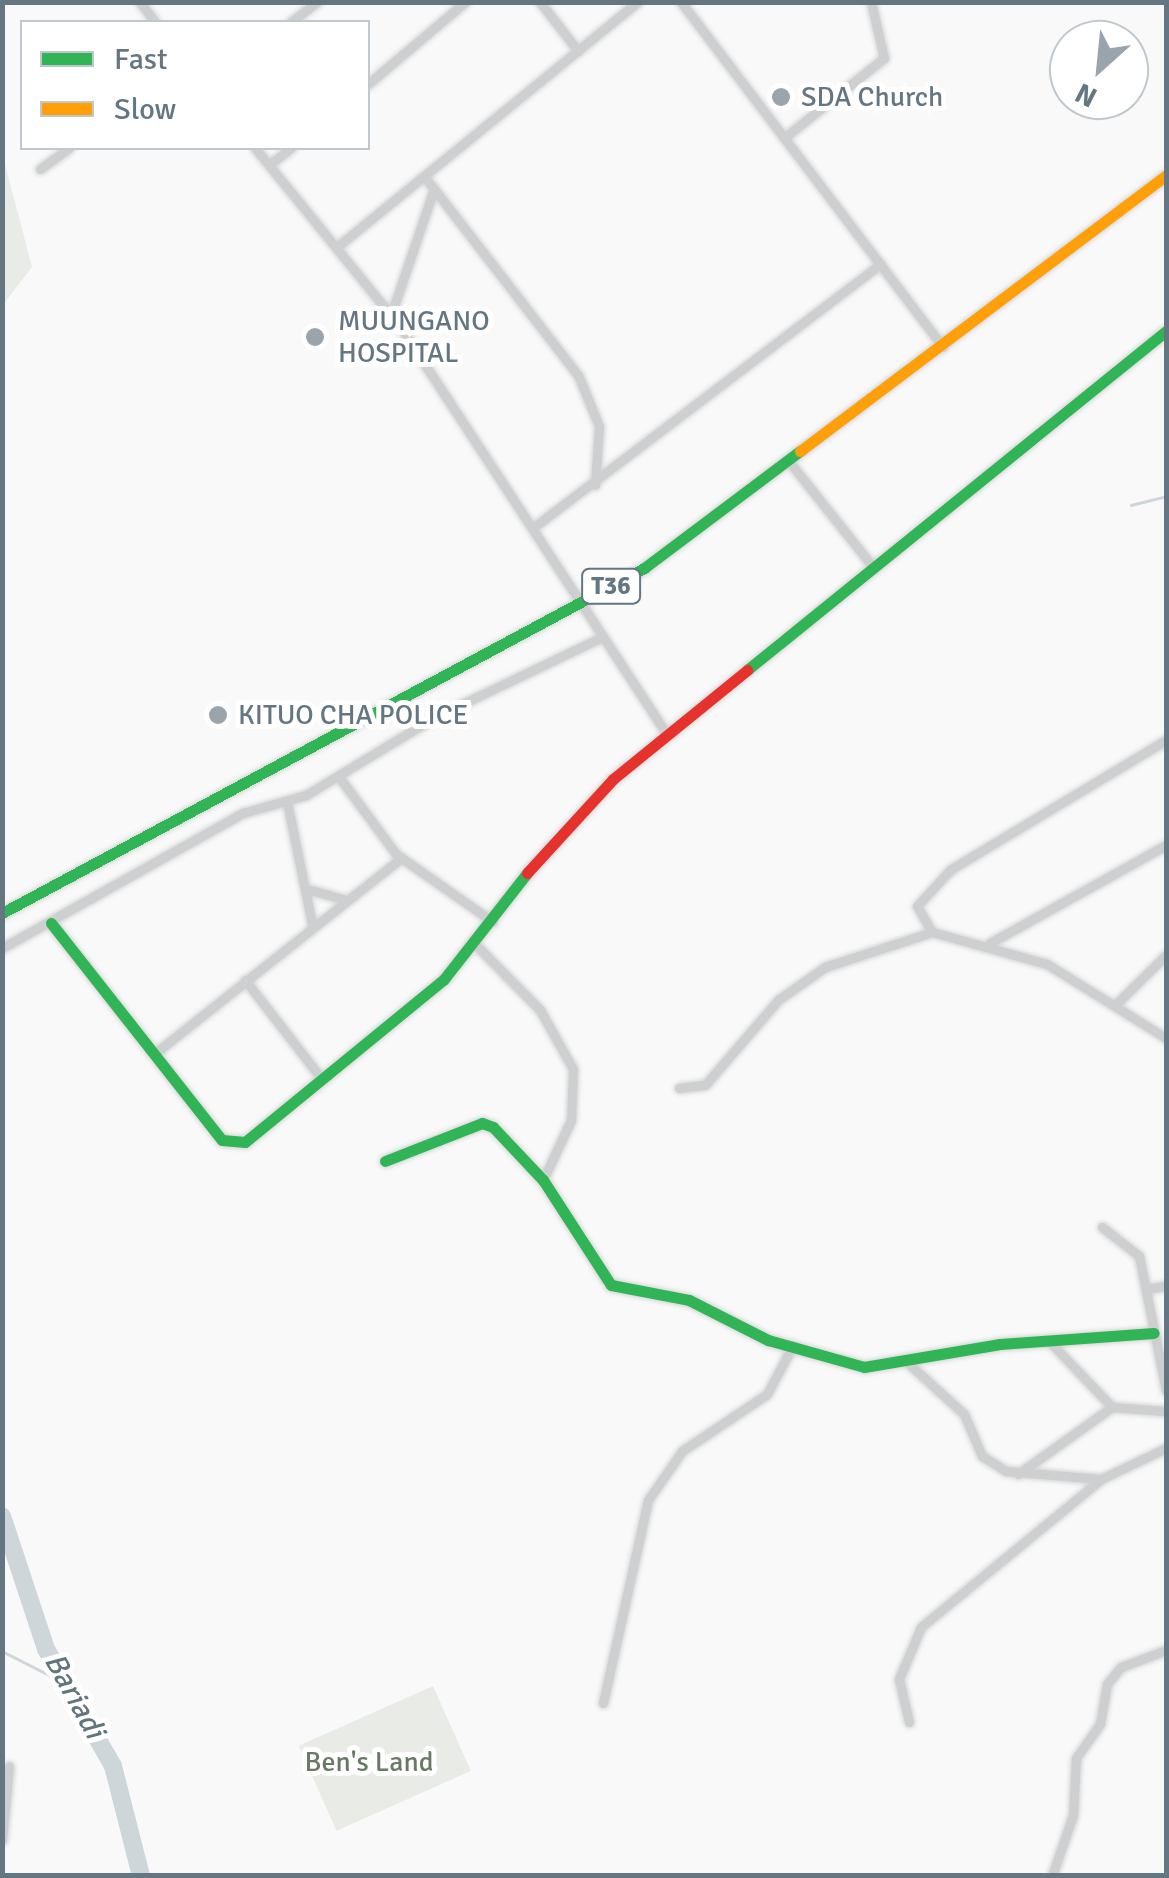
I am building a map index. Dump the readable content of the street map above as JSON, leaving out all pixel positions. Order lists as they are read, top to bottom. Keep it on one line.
{"streets":{"main road":["T36"]},"water":["Bariadi"],"parks":["Ben's Land"],"places":["SDA Church","MUUNGANO HOSPITAL","KITUO CHA POLICE"],"legend":["Fast","Slow"],"north":"bottom left"}
